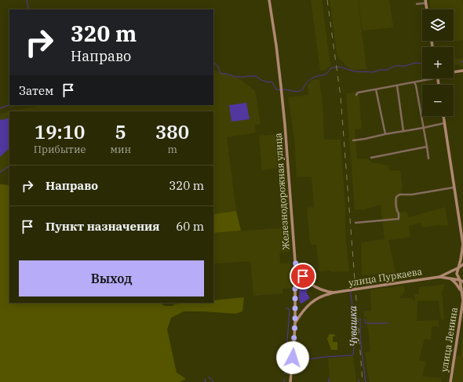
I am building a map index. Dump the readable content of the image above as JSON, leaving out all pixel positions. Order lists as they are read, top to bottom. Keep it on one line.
{"streets":{"main road":["Железнодорожная улица","улица Пуркаева","улица Ленина"]},"water":["Чувашка"],"page":{"map_buttons":["+","−"],"turn":["320 m","Направо"],"then":"Затем","eta":["19:10","Прибытие","5","мин","380","m"],"list":[{"name":"Направо","value":"320 m"},{"name":"Пункт назначения","value":"60 m"}],"buttons":"Выход"}}
